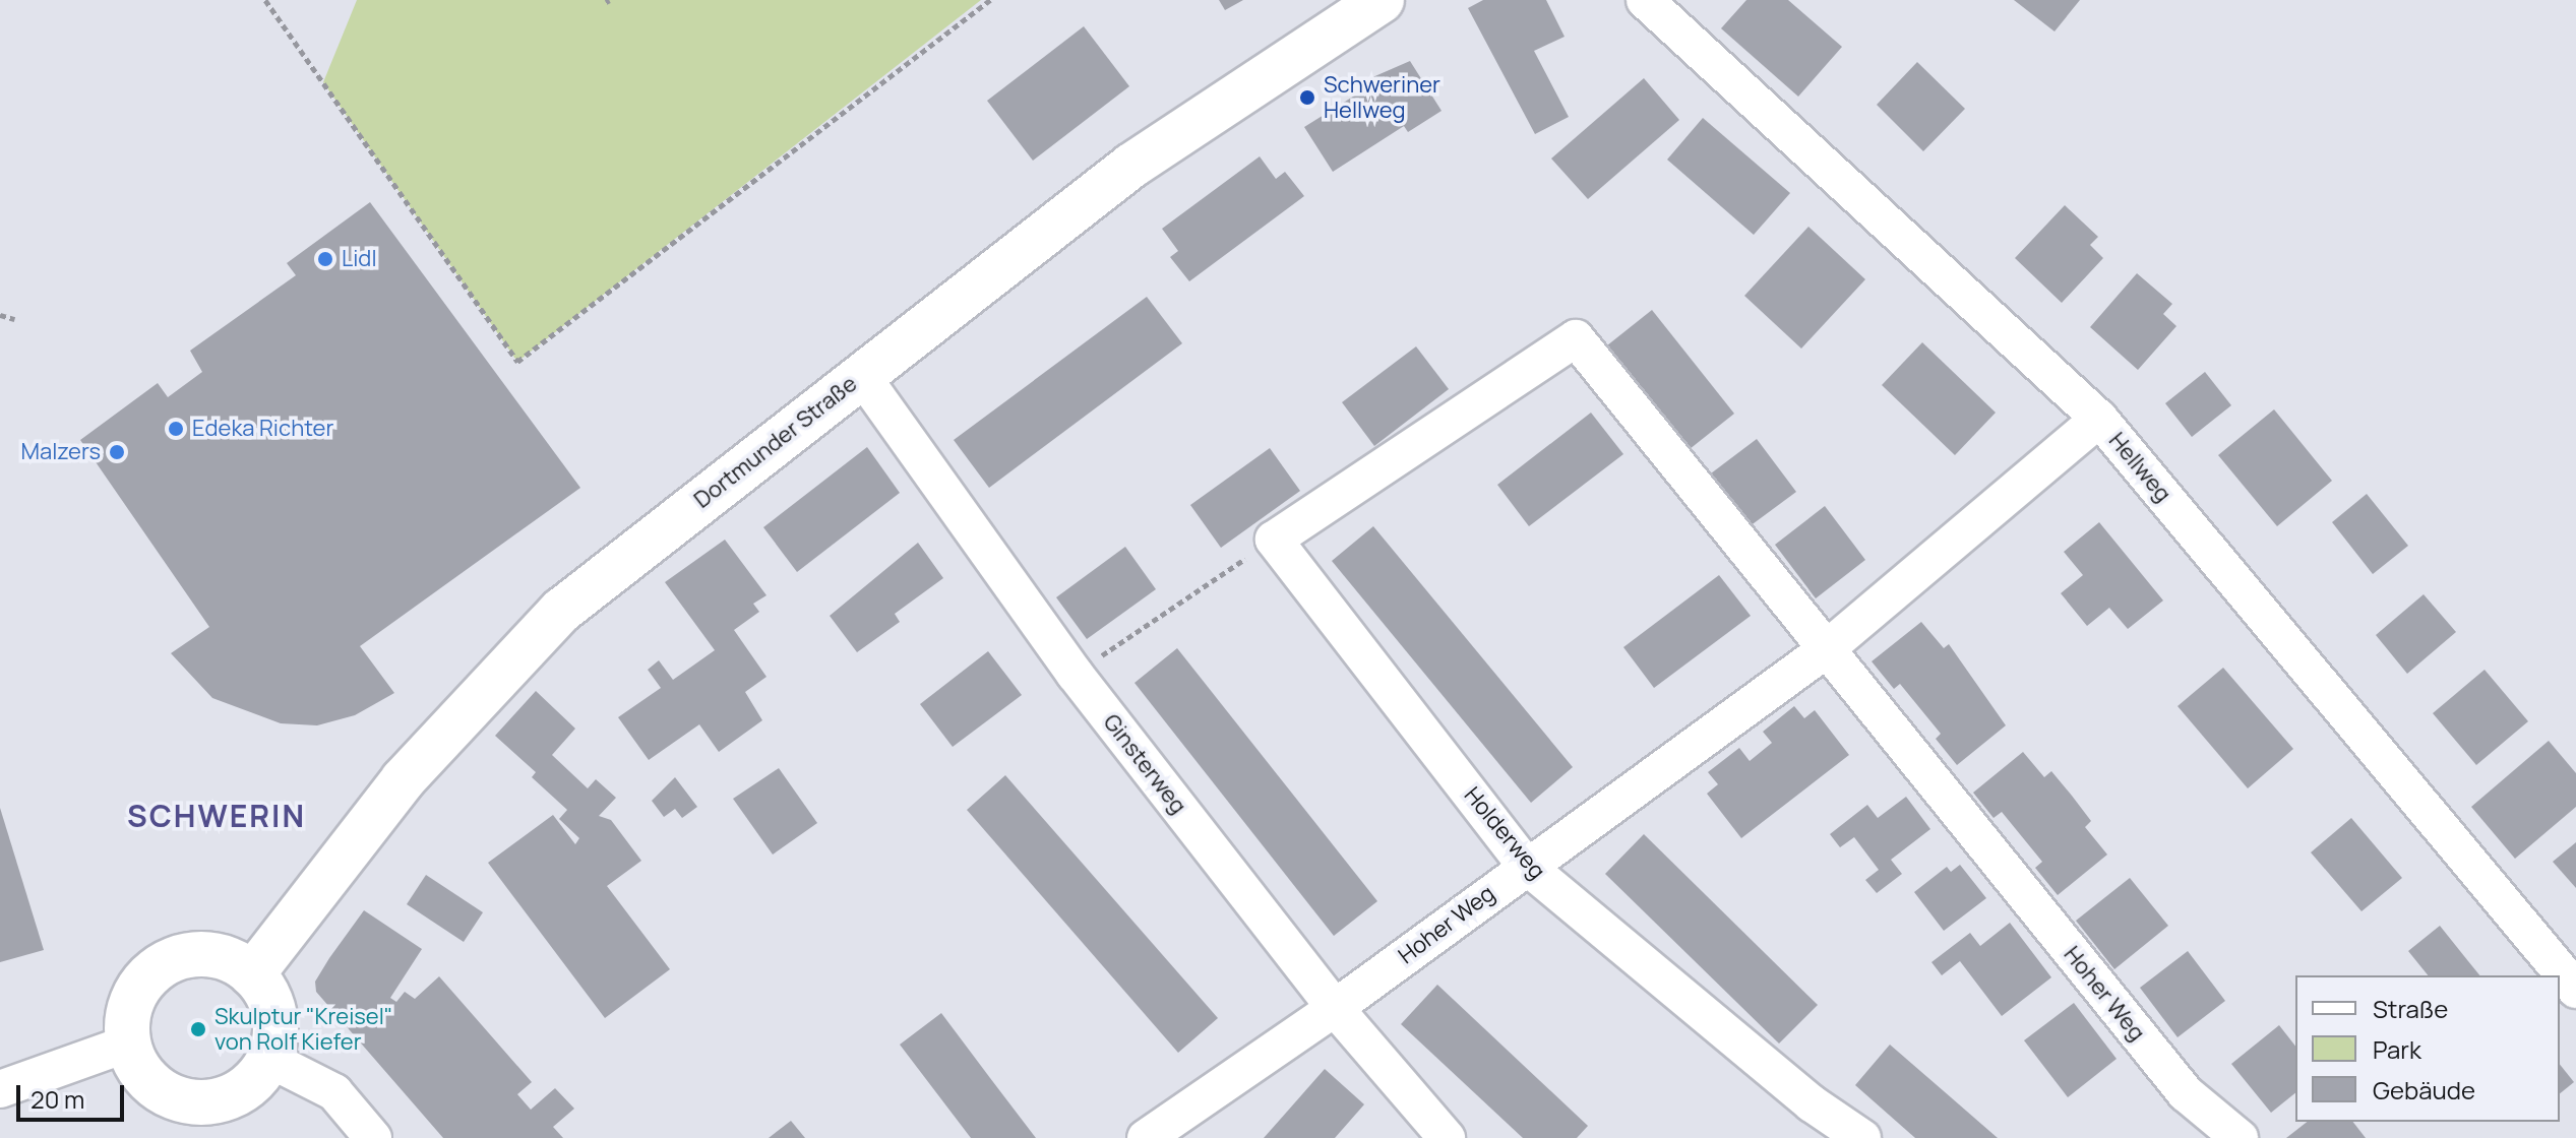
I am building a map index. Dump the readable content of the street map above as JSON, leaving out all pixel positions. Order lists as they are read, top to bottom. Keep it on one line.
{"streets":{"main road":["Dortmunder Straße"],"street":["Hellweg","Ginsterweg","Holderweg","Hoher Weg"]},"crossings":[["Dortmunder Straße","Ginsterweg"],["Hellweg","Hoher Weg"],["Ginsterweg","Hoher Weg"],["Holderweg","Hoher Weg"]],"districts":["SCHWERIN"],"places":["Schweriner Hellweg","Lidl","Edeka Richter","Malzers","Skulptur \"Kreisel\" von Rolf Kiefer"],"legend":["Straße","Park","Gebäude"],"scale_bar":"20 m"}
